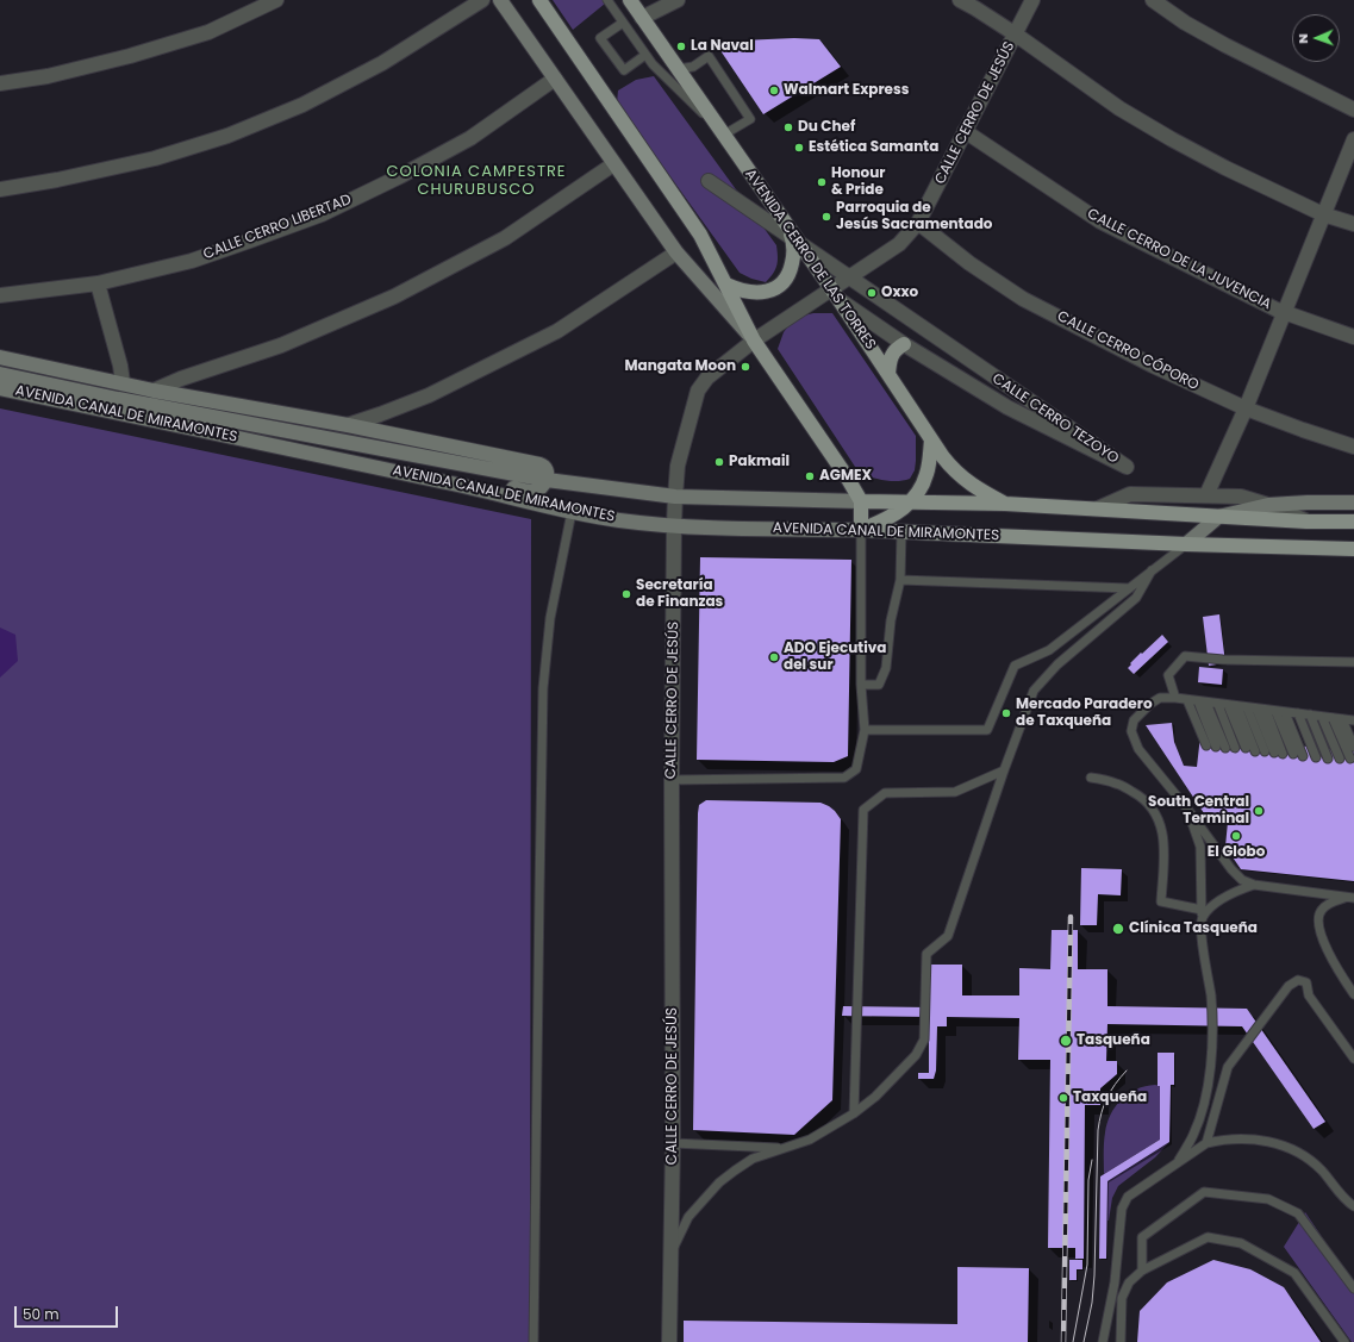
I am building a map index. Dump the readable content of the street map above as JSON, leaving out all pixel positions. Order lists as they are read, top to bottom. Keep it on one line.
{"streets":{"main road":["AVENIDA CERRO DE LAS TORRES","AVENIDA CANAL DE MIRAMONTES"],"street":["CALLE CERRO DE JESÚS","CALLE CERRO LIBERTAD","CALLE CERRO DE LA JUVENCIA","CALLE CERRO CÓPORO","CALLE CERRO TEZOYO"]},"crossings":[["CALLE CERRO DE JESÚS","AVENIDA CERRO DE LAS TORRES"],["CALLE CERRO DE JESÚS","CALLE CERRO DE LA JUVENCIA"],["CALLE CERRO DE JESÚS","CALLE CERRO CÓPORO"],["CALLE CERRO DE JESÚS","AVENIDA CANAL DE MIRAMONTES"],["CALLE CERRO DE JESÚS","CALLE CERRO TEZOYO"],["AVENIDA CERRO DE LAS TORRES","AVENIDA CANAL DE MIRAMONTES"],["AVENIDA CERRO DE LAS TORRES","CALLE CERRO TEZOYO"]],"districts":["COLONIA CAMPESTRE CHURUBUSCO"],"places":["La Naval","Walmart Express","Du Chef","Estética Samanta","Honour & Pride","Parroquia de Jesús Sacramentado","Oxxo","Mangata Moon","Pakmail","AGMEX","Secretaría de Finanzas","ADO Ejecutiva del sur","Mercado Paradero de Taxqueña","South Central Terminal","El Globo","Clínica Tasqueña","Tasqueña","Taxqueña"],"scale_bar":"50 m","north":"left"}
